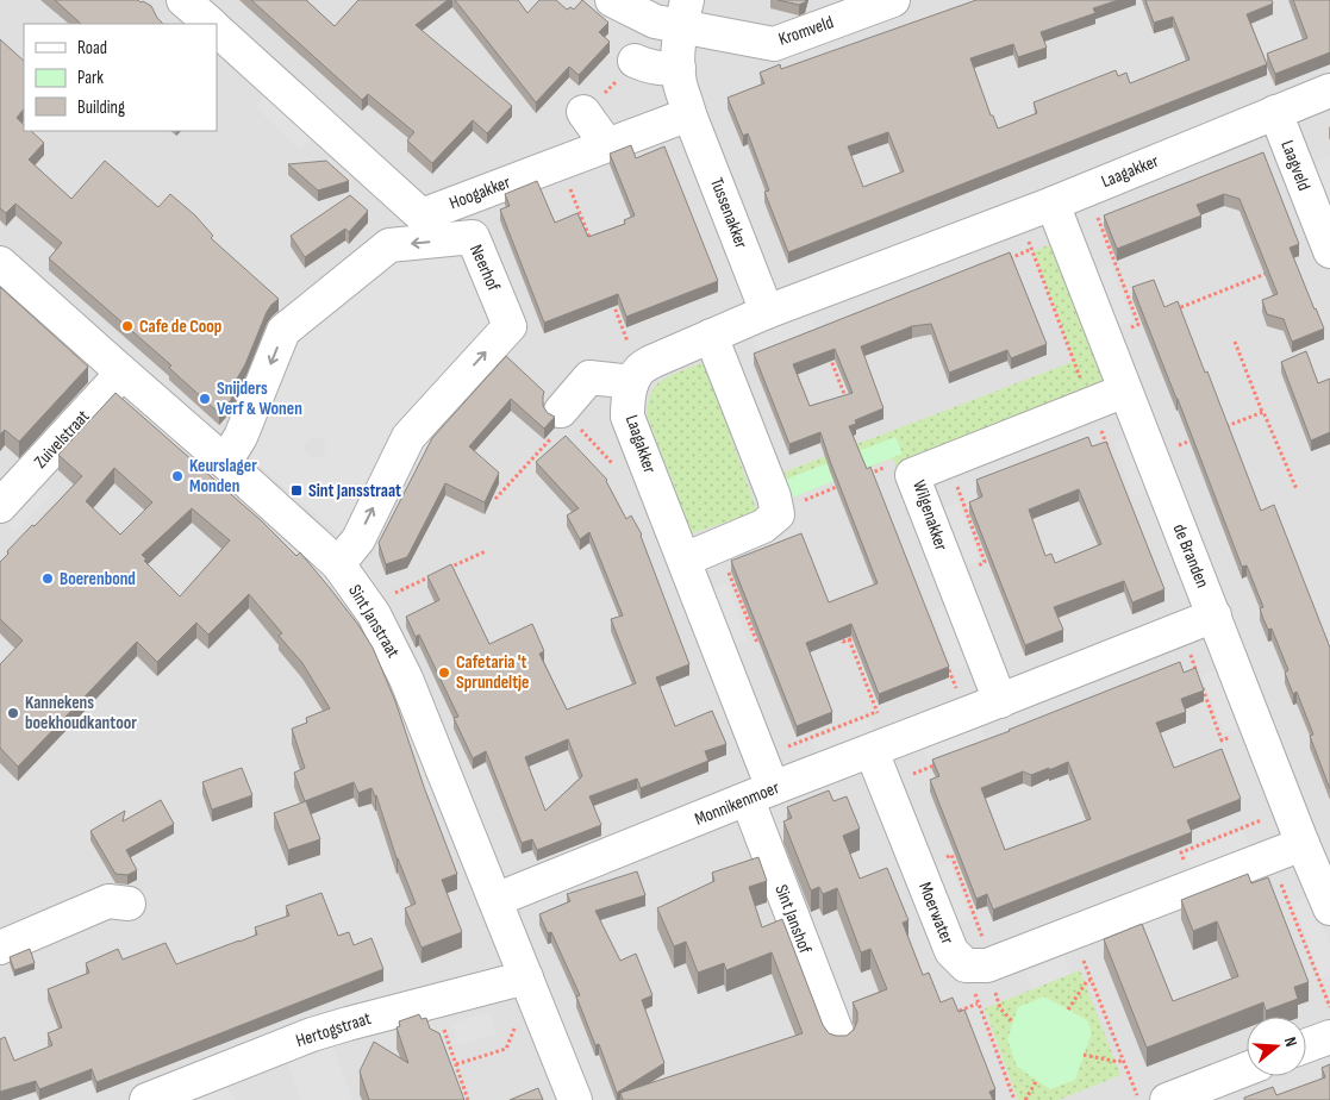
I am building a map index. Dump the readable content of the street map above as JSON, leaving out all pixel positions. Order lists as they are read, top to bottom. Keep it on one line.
{"streets":{"street":["Kromveld","Laagveld","Laagakker","Hoogakker","Tussenakker","Neerhof","Zuivelstraat","Wilgenakker","de Branden","Sint Janstraat","Monnikenmoer","Moerwater","Sint Janshof","Hertogstraat"]},"crossings":[["Laagveld","Laagakker"],["Laagakker","Tussenakker"],["Laagakker","de Branden"],["Laagakker","Monnikenmoer"],["Laagakker","Sint Janshof"],["Hoogakker","Tussenakker"],["Neerhof","Sint Janstraat"],["Zuivelstraat","Sint Janstraat"],["Wilgenakker","de Branden"],["Wilgenakker","Monnikenmoer"],["de Branden","Monnikenmoer"],["Sint Janstraat","Monnikenmoer"],["Sint Janstraat","Hertogstraat"],["Monnikenmoer","Moerwater"],["Monnikenmoer","Sint Janshof"]],"places":{"other":["Cafe de Coop","Snijders Verf & Wonen","Keurslager Monden","Boerenbond","Cafetaria 't Sprundeltje","Kannekens boekhoudkantoor"],"transit":["Sint Jansstraat"]},"legend":["Road","Park","Building"],"north":"right"}
